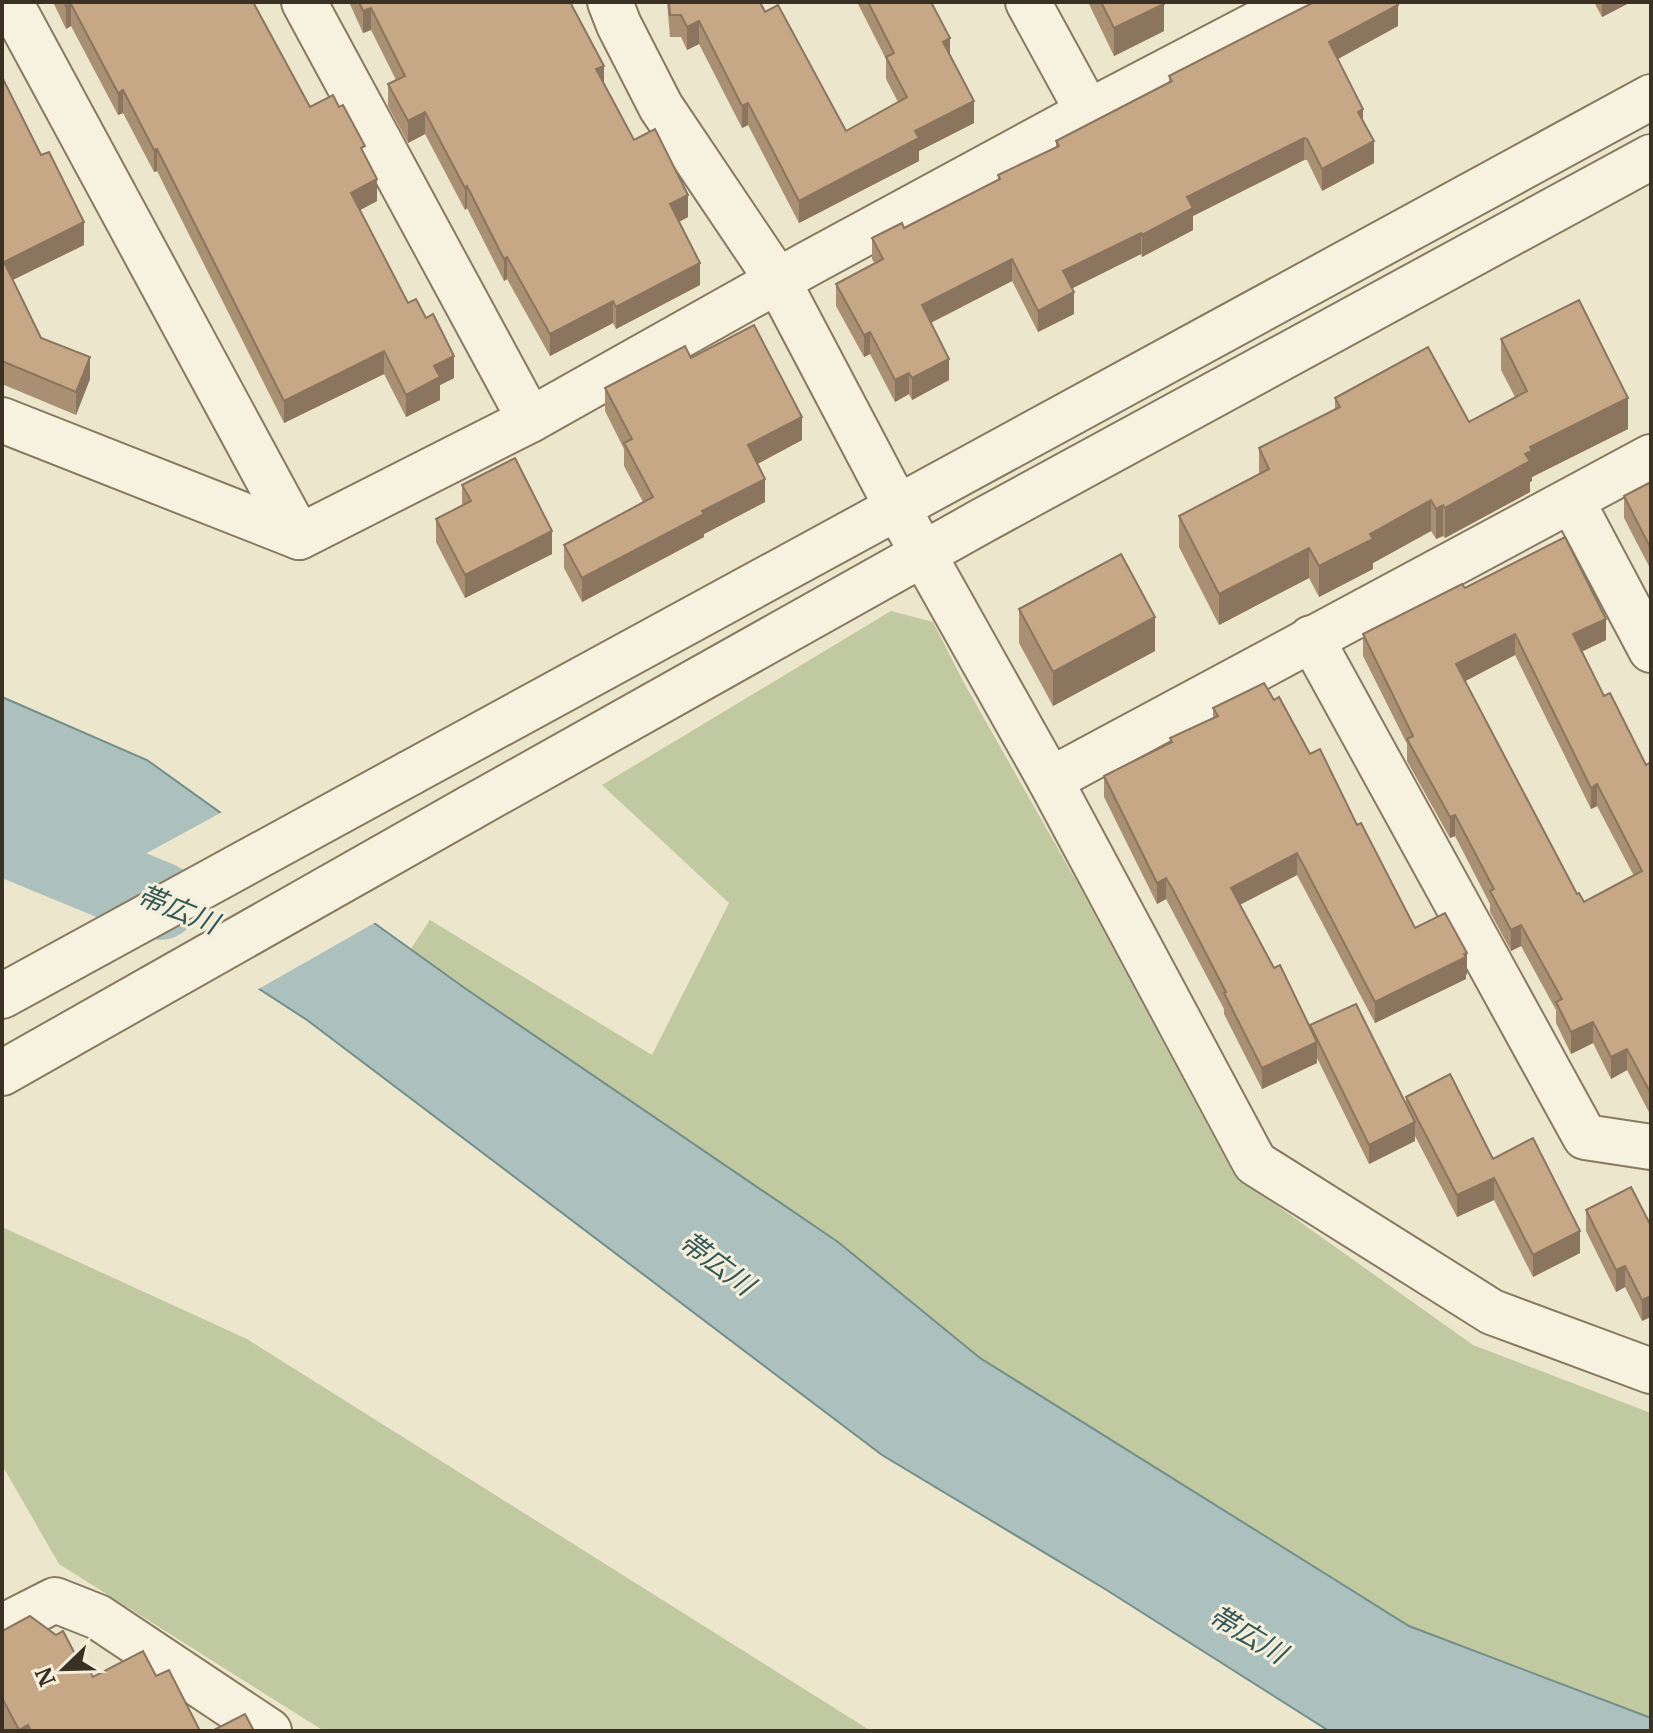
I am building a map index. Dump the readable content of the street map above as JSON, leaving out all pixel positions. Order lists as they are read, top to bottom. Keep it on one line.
{"water":["帯広川"],"north":"bottom left"}
